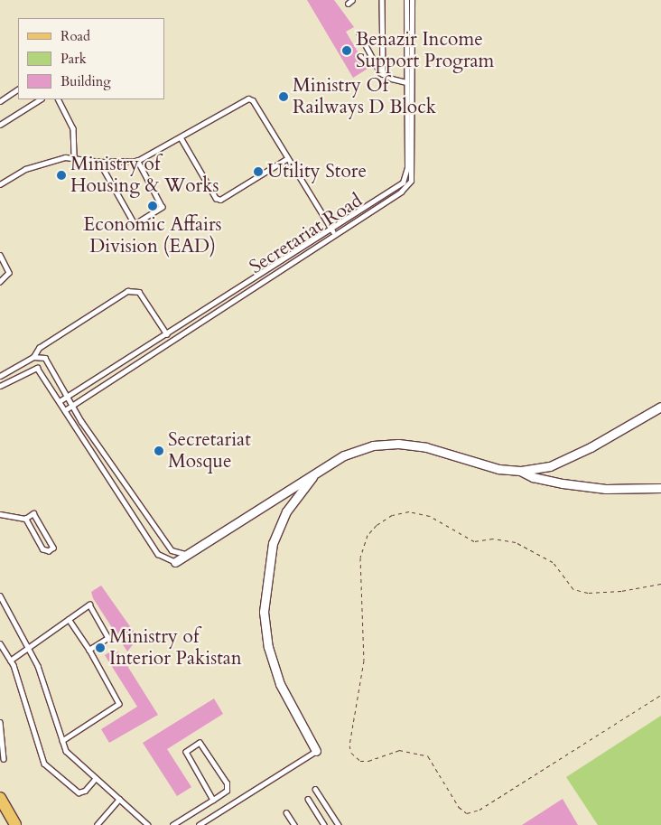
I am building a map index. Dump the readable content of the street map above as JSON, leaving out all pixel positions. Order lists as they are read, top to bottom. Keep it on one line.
{"streets":{"lane":["Secretariat Road"]},"places":["Benazir Income Support Program","Ministry Of Railways D Block","Utility Store","Ministry of Housing & Works","Economic Affairs Division (EAD)","Secretariat Mosque","Ministry of Interior Pakistan"],"legend":["Road","Park","Building"]}
